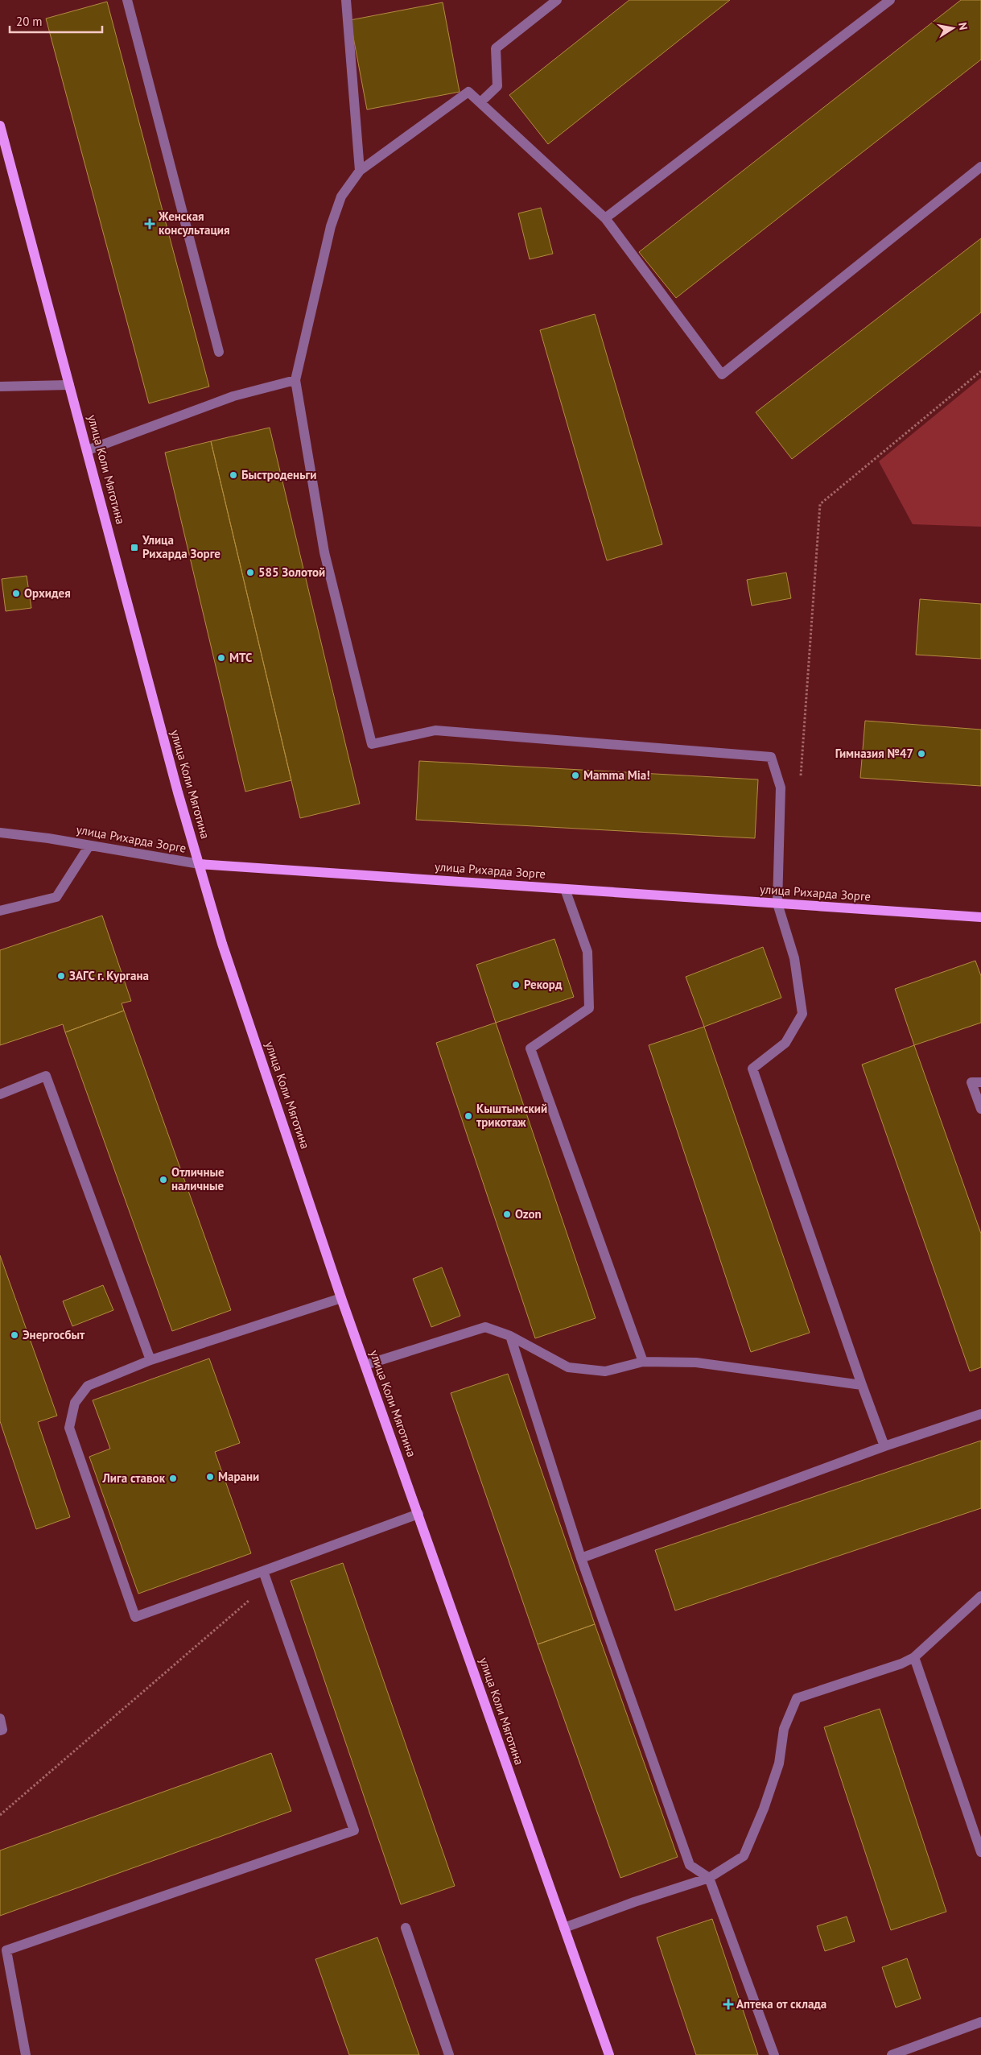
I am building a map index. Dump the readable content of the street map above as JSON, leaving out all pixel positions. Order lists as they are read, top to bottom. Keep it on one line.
{"streets":{"main road":["улица Коли Мяготина","улица Рихарда Зорге"]},"crossings":[["улица Коли Мяготина","улица Рихарда Зорге"]],"places":{"health":["Женская консультация","Аптека от склада"],"other":["Быстроденьги","585 Золотой","Орхидея","МТС","Гимназия №47","Mamma Mia!","ЗАГС г. Кургана","Рекорд","Кыштымский трикотаж","Отличные наличные","Ozon","Энергосбыт","Марани","Лига ставок"],"transit":["Улица Рихарда Зорге"]},"scale_bar":"20 m","north":"right"}
